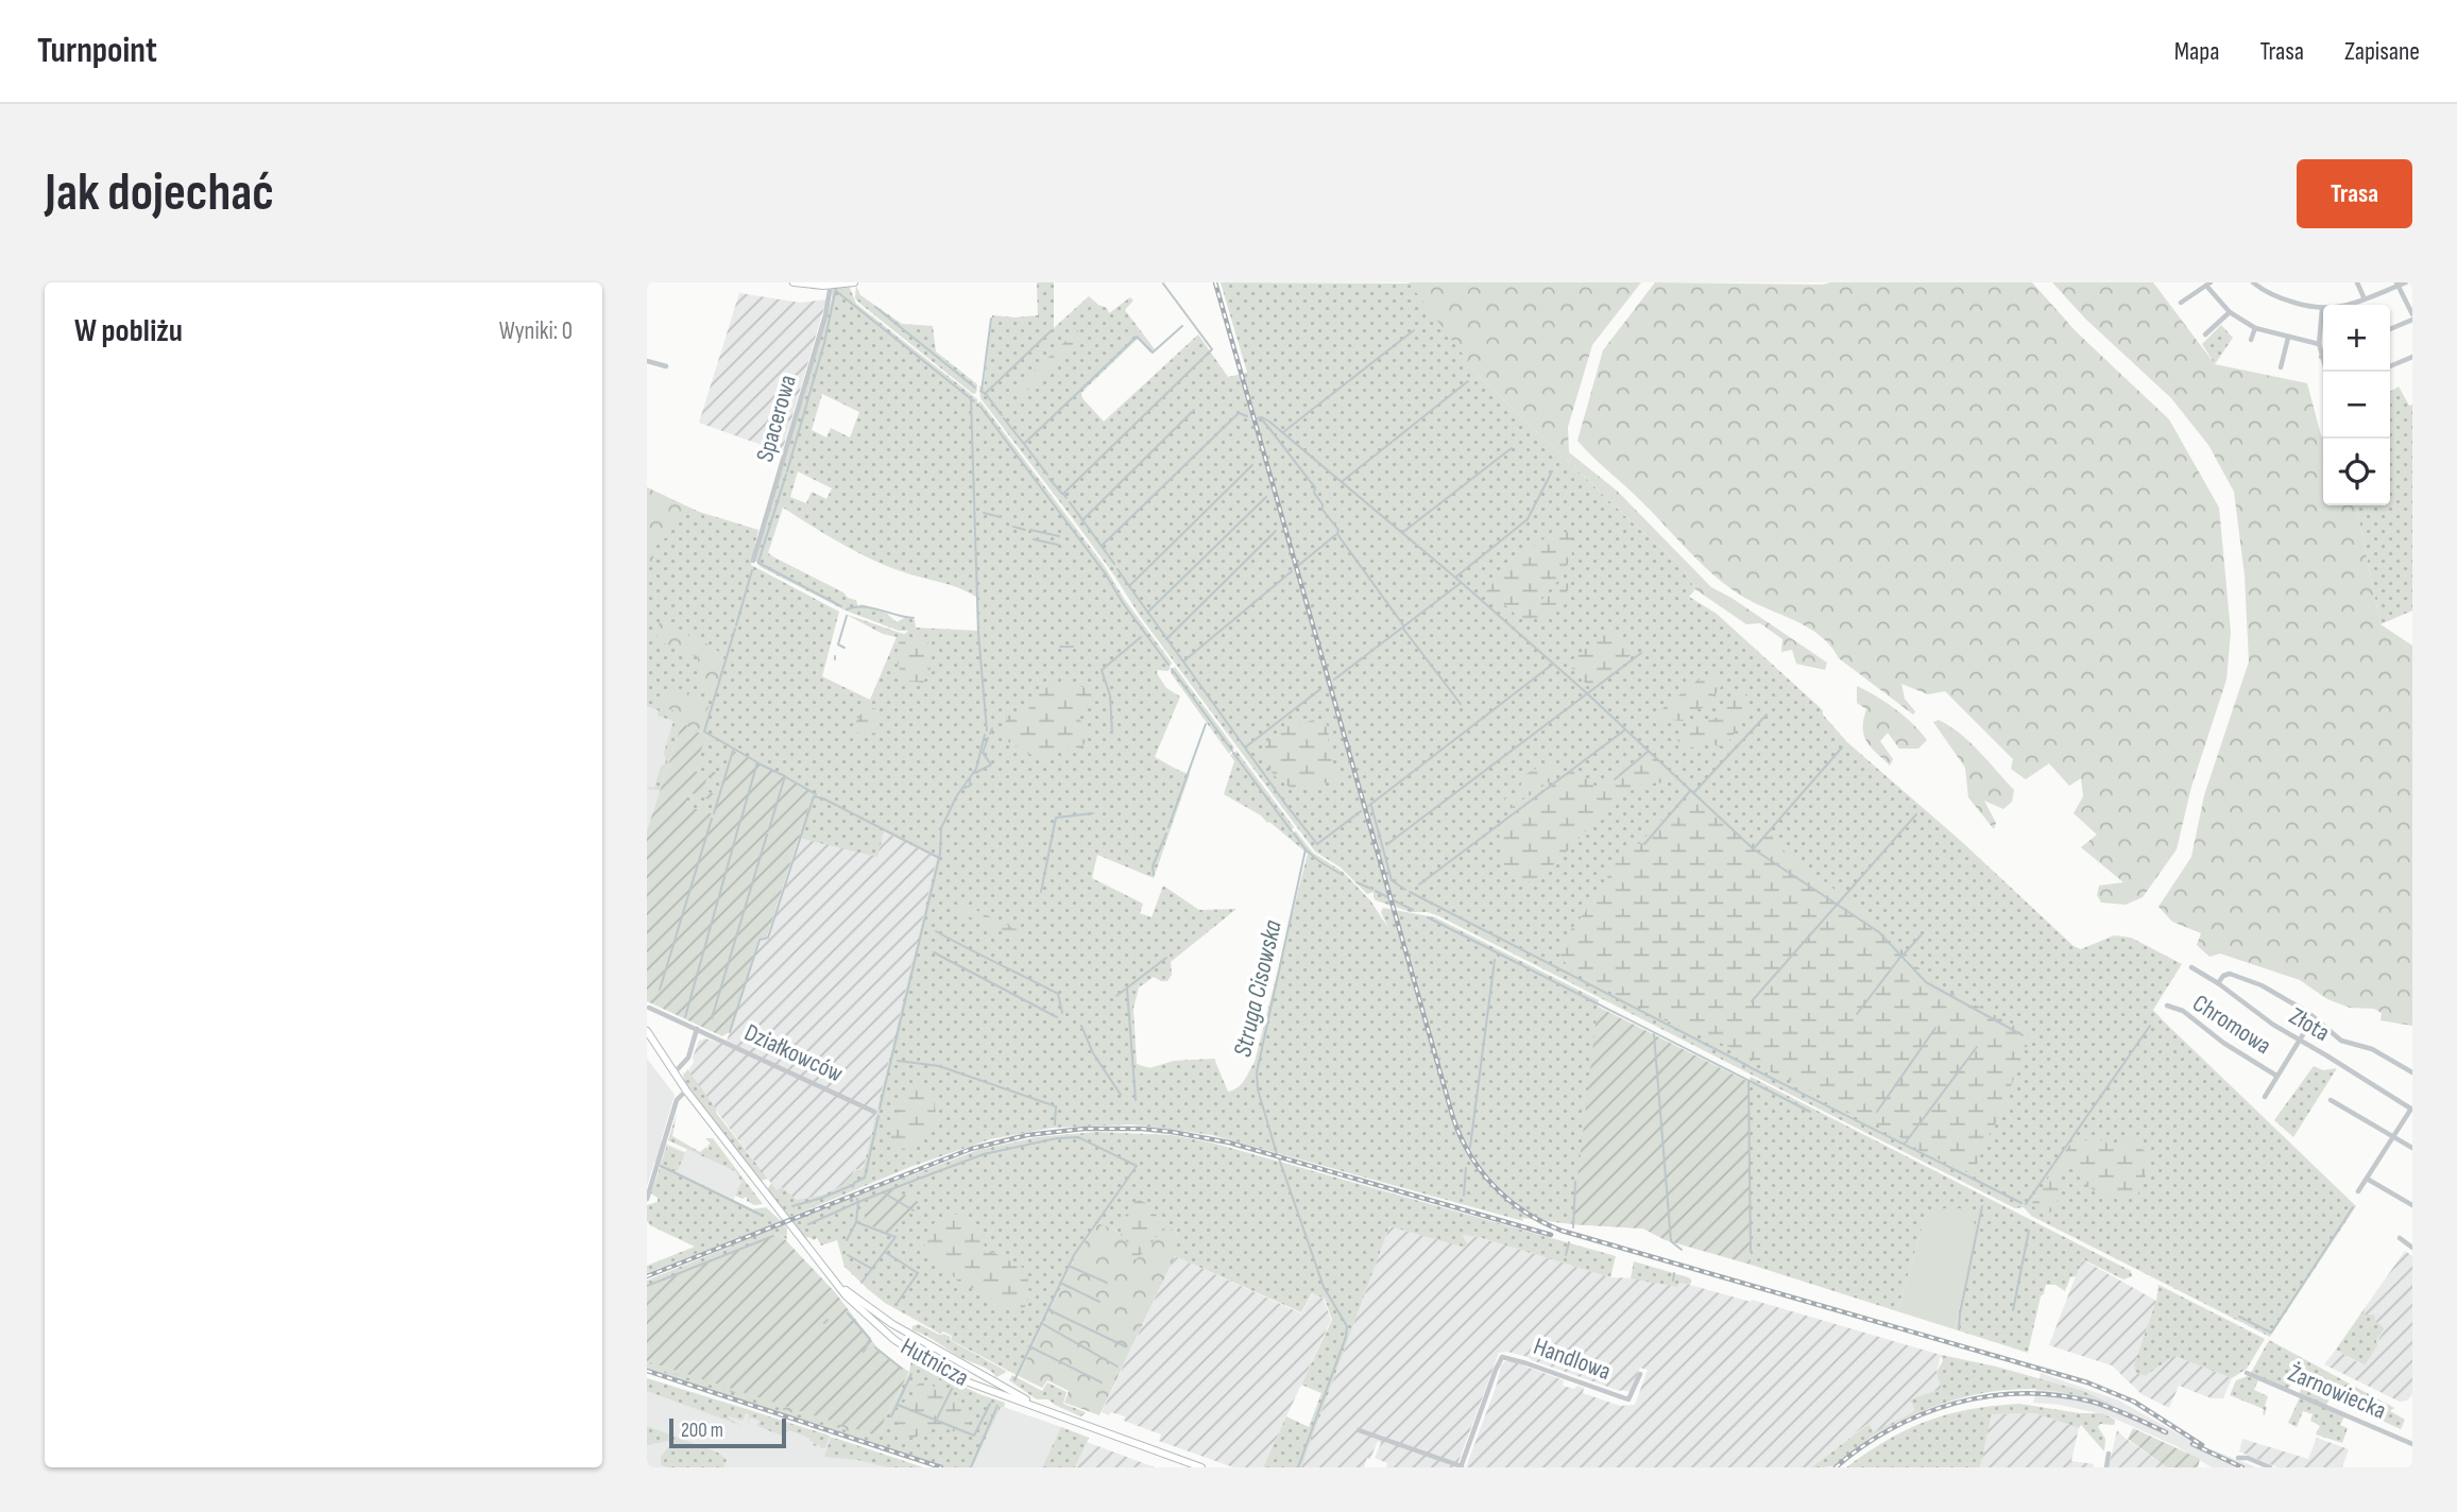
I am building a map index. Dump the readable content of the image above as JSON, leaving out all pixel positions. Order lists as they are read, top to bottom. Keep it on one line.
{"streets":{"main road":["Hutnicza"],"street":["Spacerowa","Chromowa","Złota","Działkowców","Handlowa","Żarnowiecka"]},"crossings":[["Chromowa","Złota"]],"water":["Struga Cisowska"],"scale_bar":"200 m","page":{"header":"Turnpoint","nav":["Mapa","Trasa","Zapisane"],"buttons":"Trasa","title":"Jak dojechać","heading":["W pobliżu","Wyniki: 0"],"map_buttons":["+","−"],"scale":"200 m"}}
